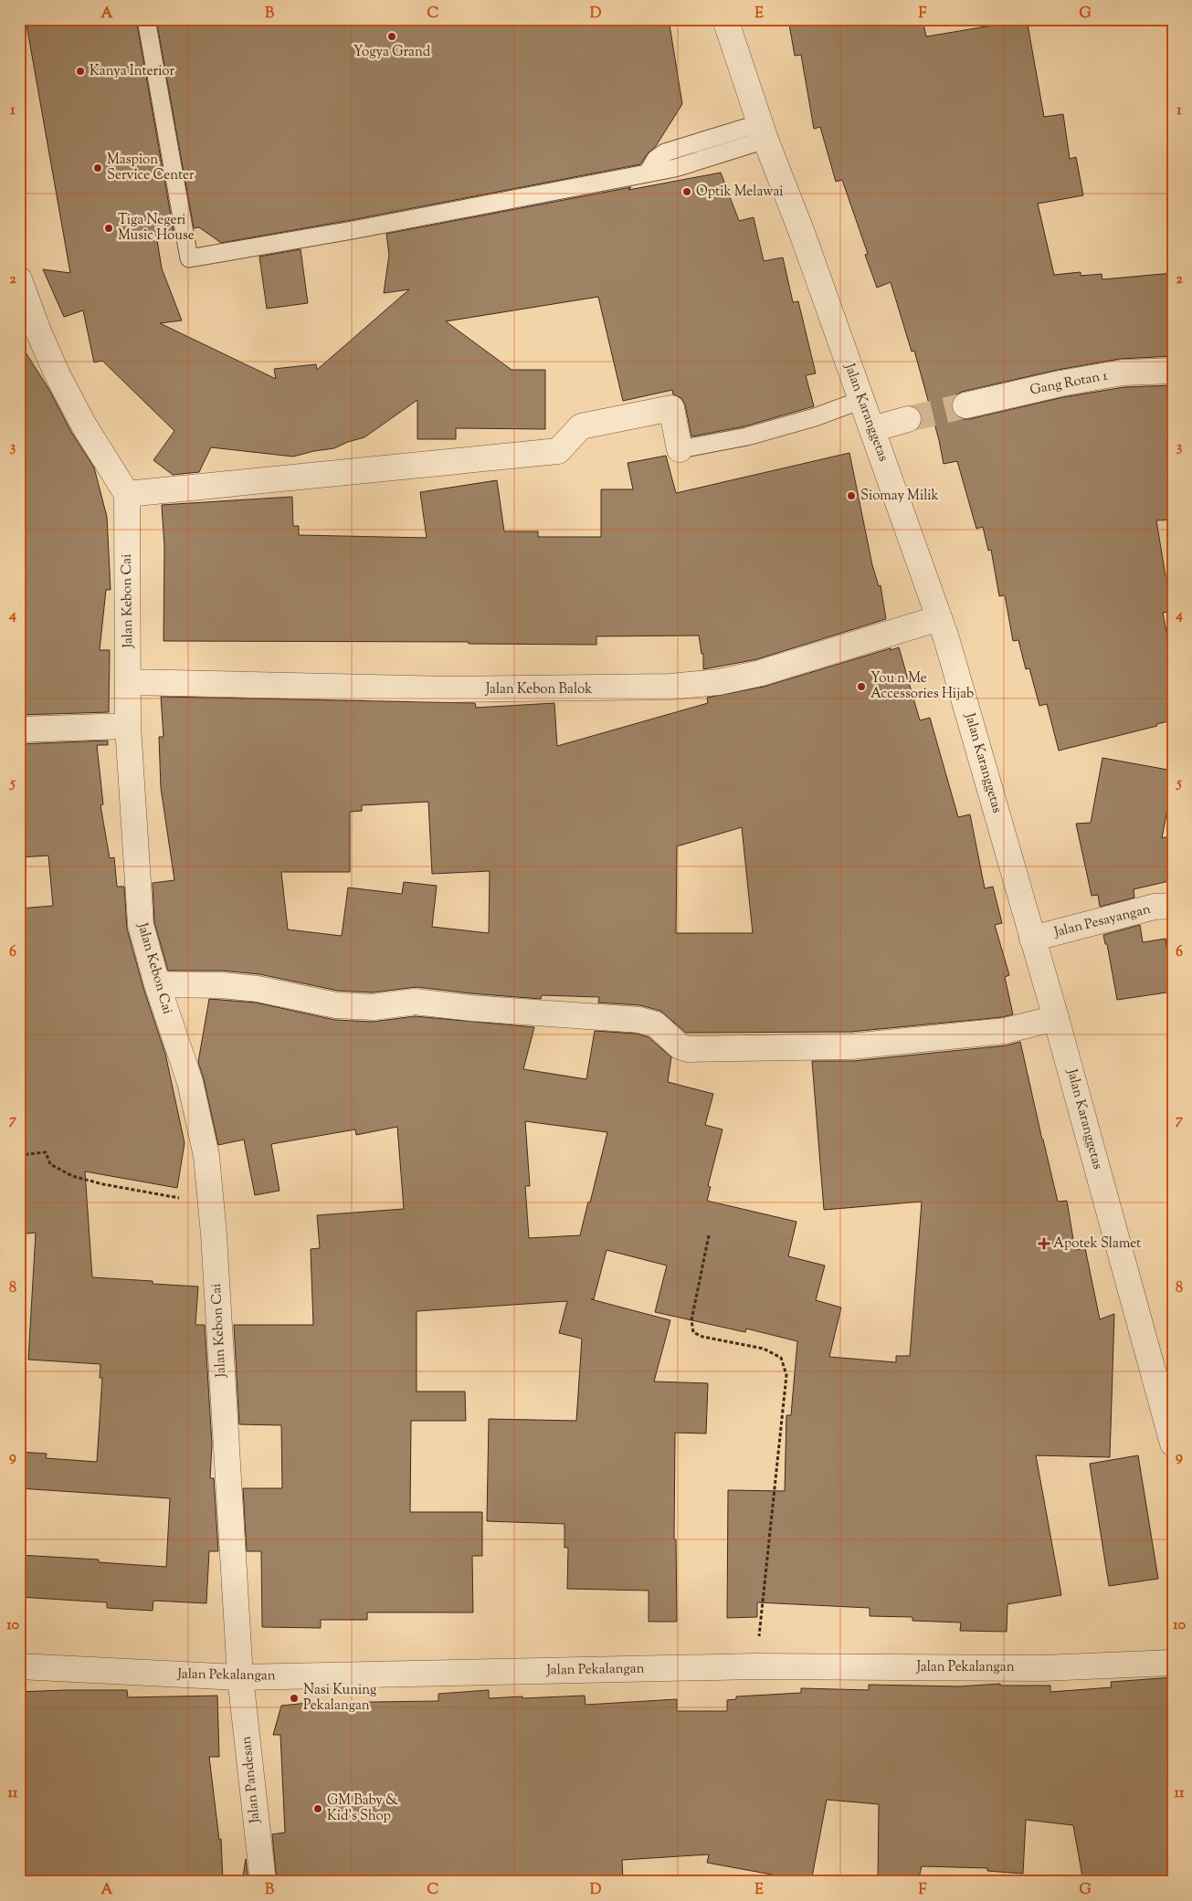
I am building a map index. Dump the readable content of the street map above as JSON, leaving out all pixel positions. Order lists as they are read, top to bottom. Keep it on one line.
{"streets":{"street":["Gang Rotan 1","Jalan Karanggetas","Jalan Kebon Cai","Jalan Kebon Balok","Jalan Pesayangan","Jalan Pekalangan","Jalan Pandesan"]},"crossings":[["Jalan Karanggetas","Jalan Kebon Balok"],["Jalan Karanggetas","Jalan Pesayangan"],["Jalan Kebon Cai","Jalan Kebon Balok"],["Jalan Kebon Cai","Jalan Pekalangan"],["Jalan Kebon Cai","Jalan Pandesan"],["Jalan Pekalangan","Jalan Pandesan"]],"places":{"other":["Yogya Grand","Kanya Interior","Maspion Service Center","Optik Melawai","Tiga Negeri Music House","Siomay Milik","You n Me Accessories Hijab","Nasi Kuning Pekalangan","GM Baby & Kid's Shop"],"health":["Apotek Slamet"]},"grid":{"columns":["A","B","C","D","E","F","G"],"rows":["1","2","3","4","5","6","7","8","9","10","11"]}}
